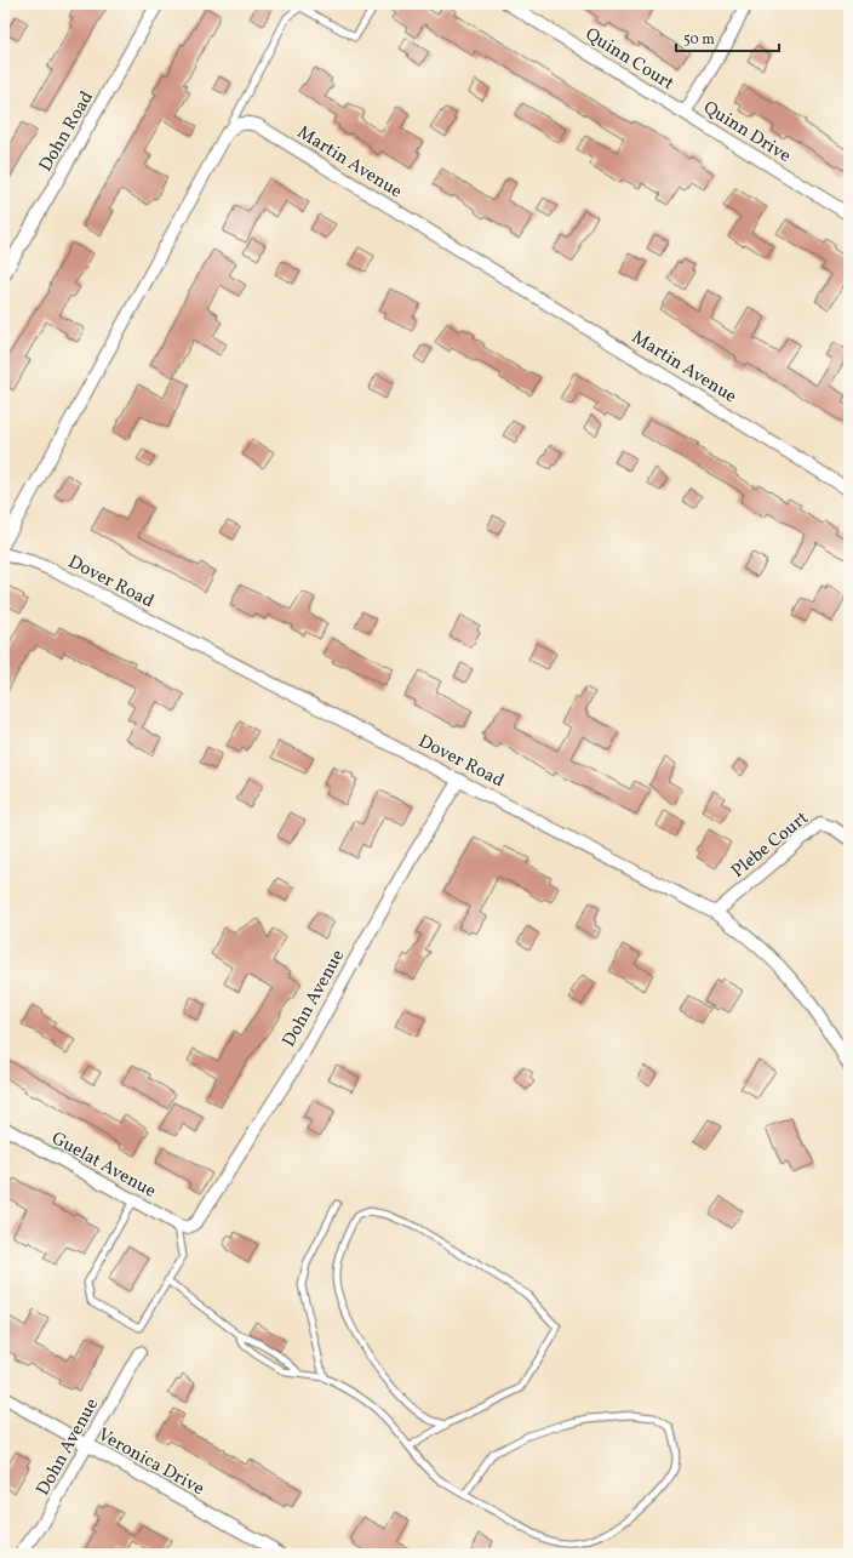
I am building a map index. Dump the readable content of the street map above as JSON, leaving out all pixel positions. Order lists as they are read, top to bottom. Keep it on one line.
{"streets":{"street":["Quinn Court","Dohn Road","Quinn Drive","Martin Avenue","Dover Road","Plebe Court","Dohn Avenue","Guelat Avenue","Veronica Drive"]},"crossings":[["Quinn Court","Quinn Drive"],["Dover Road","Plebe Court"],["Dover Road","Dohn Avenue"],["Dohn Avenue","Guelat Avenue"],["Dohn Avenue","Veronica Drive"]],"scale_bar":"50 m"}
